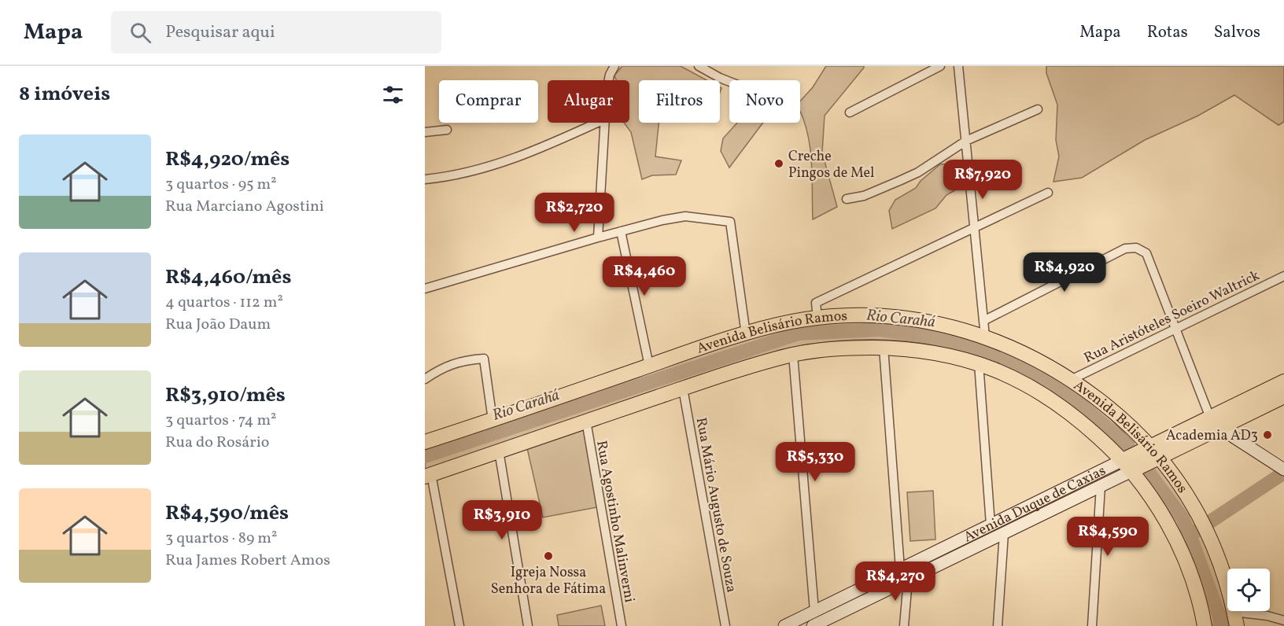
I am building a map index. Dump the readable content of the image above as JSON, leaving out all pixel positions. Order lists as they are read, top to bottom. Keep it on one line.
{"streets":{"main road":["Avenida Belisário Ramos","Avenida Duque de Caxias"],"street":["Rua Aristóteles Soeiro Waltrick","Rua Mário Augusto de Souza","Rua Agostinho Malinverni"]},"crossings":[["Rua Aristóteles Soeiro Waltrick","Avenida Belisário Ramos"],["Avenida Belisário Ramos","Avenida Duque de Caxias"],["Avenida Belisário Ramos","Rua Mário Augusto de Souza"],["Avenida Belisário Ramos","Rua Agostinho Malinverni"]],"water":["Rio Carahá"],"places":["Creche Pingos de Mel","Academia AD3","Igreja Nossa Senhora de Fátima"],"page":{"header":"Mapa","search":"Pesquisar aqui","nav":["Mapa","Rotas","Salvos"],"heading":"8 imóveis","chip":["Comprar","Alugar","Filtros","Novo"],"list":[{"name":"R$4,920/mês","note":"3 quartos · 95 m² · Rua Marciano Agostini"},{"name":"R$4,460/mês","note":"4 quartos · 112 m² · Rua João Daum"},{"name":"R$3,910/mês","note":"3 quartos · 74 m² · Rua do Rosário"},{"name":"R$4,590/mês","note":"3 quartos · 89 m² · Rua James Robert Amos"}],"price":["R$7,920","R$2,720","R$4,920","R$4,460","R$5,330","R$3,910","R$4,590","R$4,270"]}}
